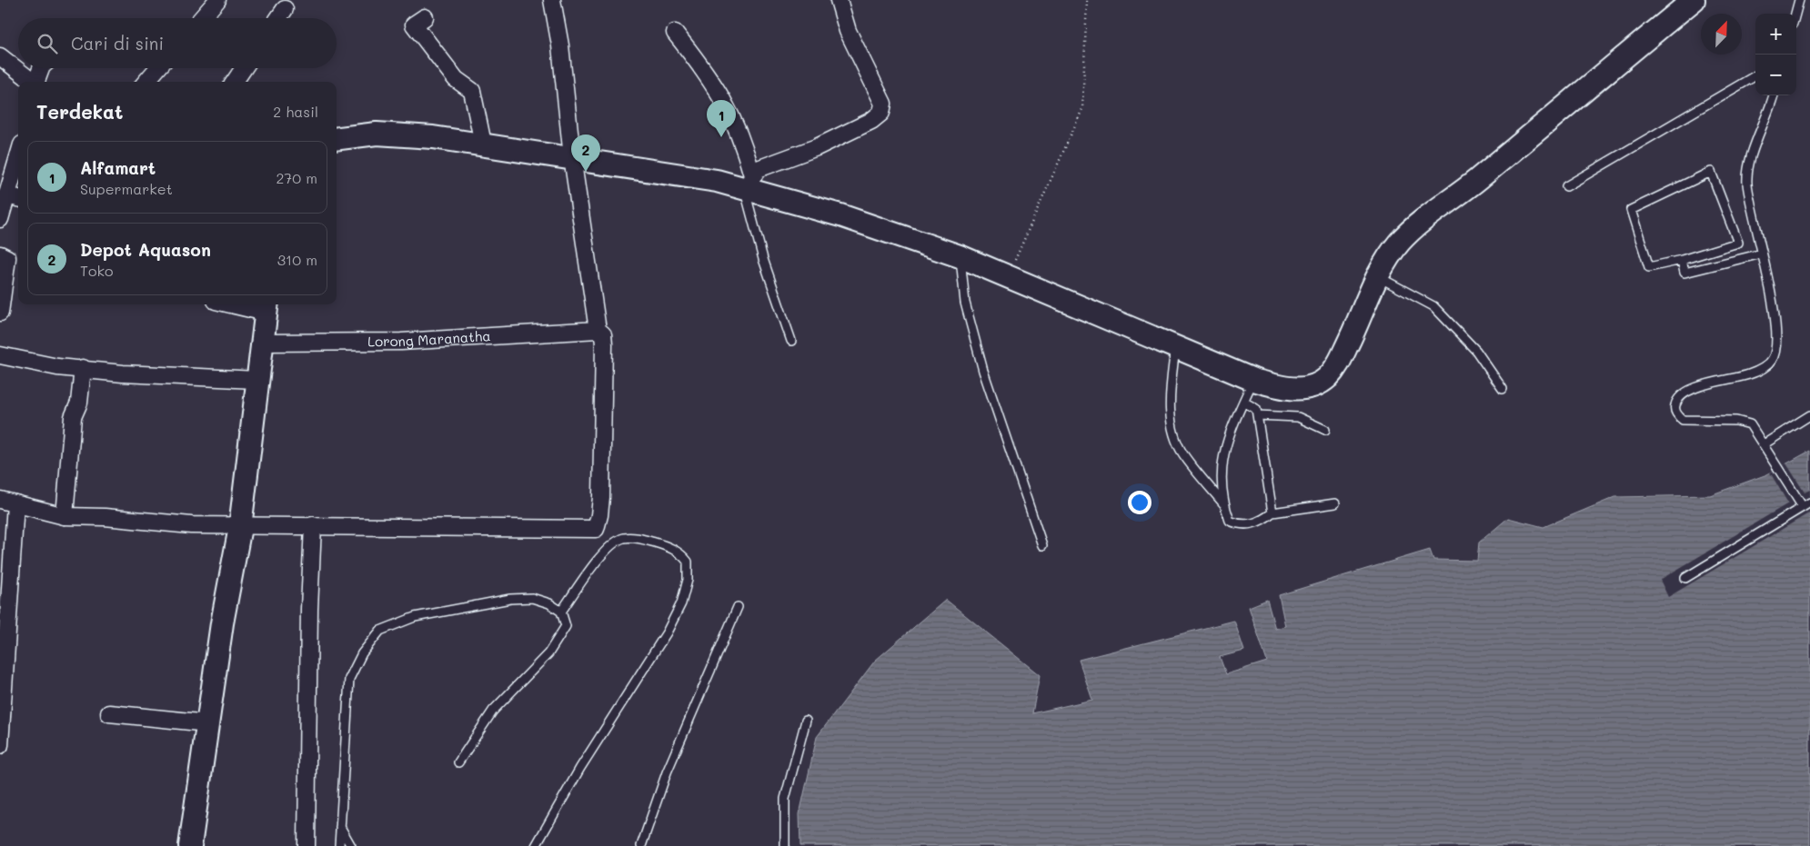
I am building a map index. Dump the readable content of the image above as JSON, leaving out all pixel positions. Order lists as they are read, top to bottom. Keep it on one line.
{"streets":{"street":["Lorong Maranatha"]},"north":"top right","page":{"map_buttons":["+","−"],"search":"Cari di sini","heading":["Terdekat","2 hasil"],"pins":["1","2"],"list":[{"mark":"1","name":"Alfamart","note":"Supermarket","value":"270 m"},{"mark":"2","name":"Depot Aquason","note":"Toko","value":"310 m"}]}}
